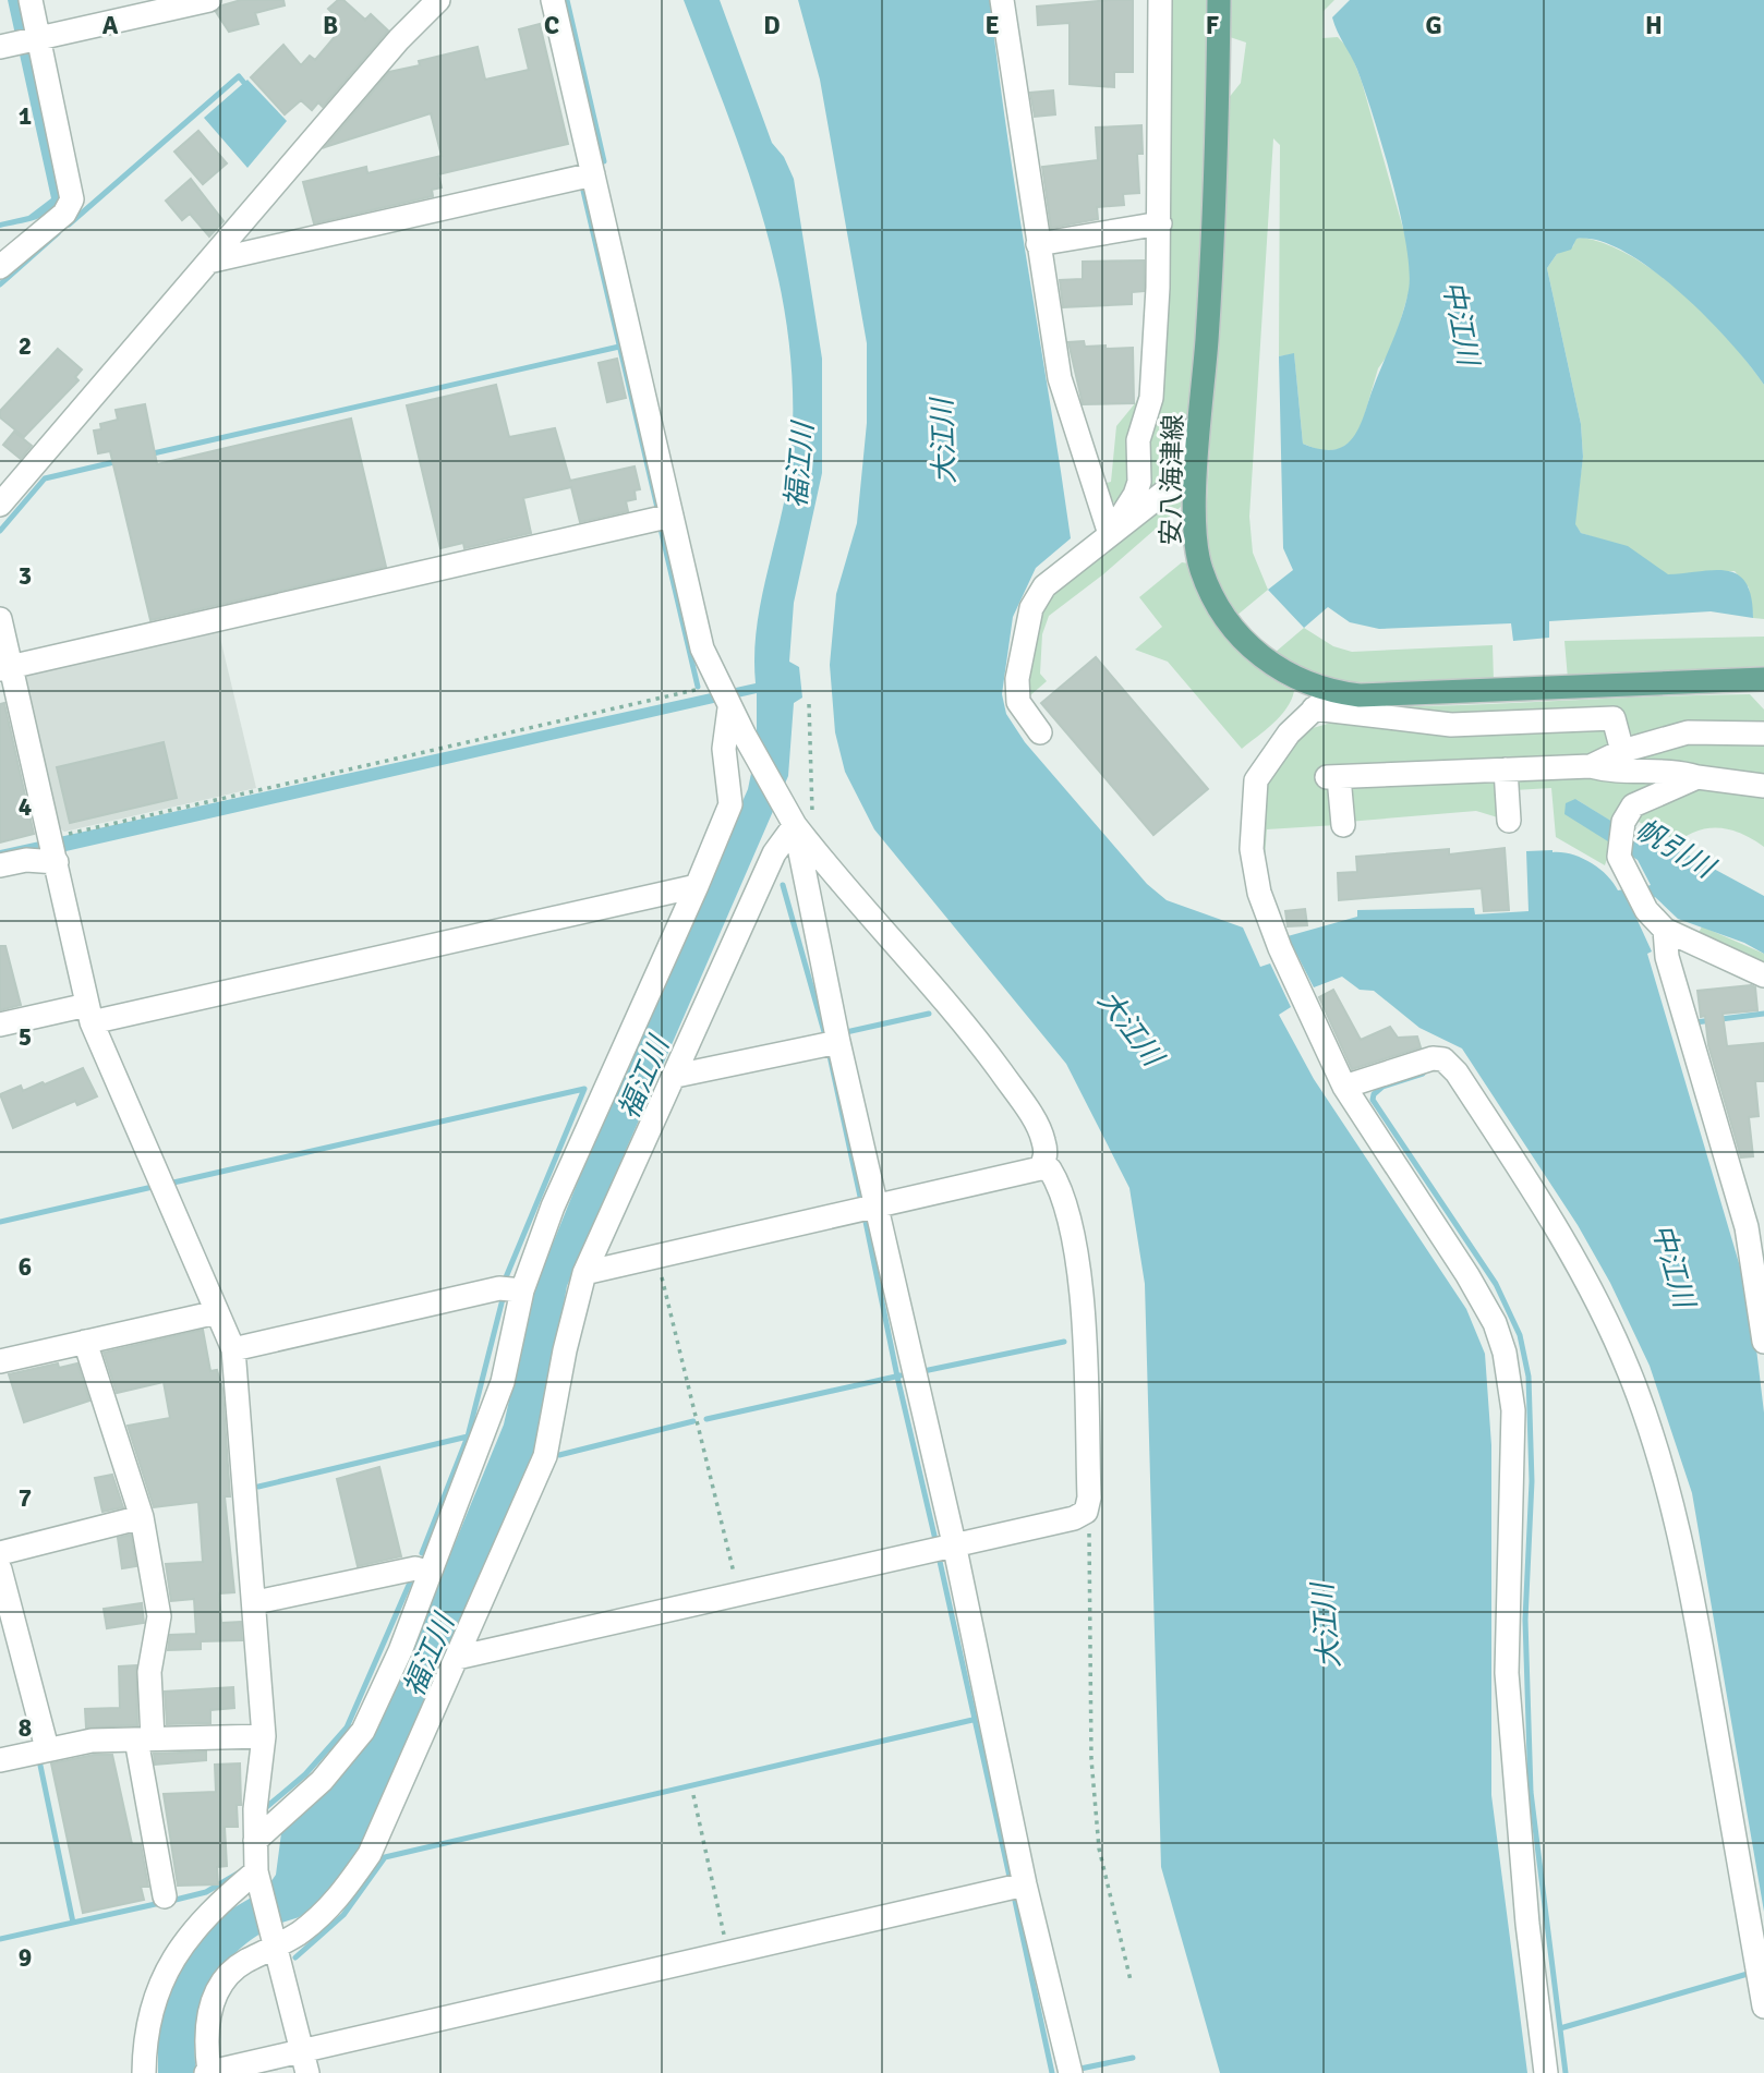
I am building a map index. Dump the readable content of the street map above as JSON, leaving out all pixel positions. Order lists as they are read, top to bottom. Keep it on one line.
{"streets":{"main road":["安八海津線"]},"water":["中江川","大江川","福江川","帆引川"],"grid":{"columns":["A","B","C","D","E","F","G","H"],"rows":["1","2","3","4","5","6","7","8","9"]}}
